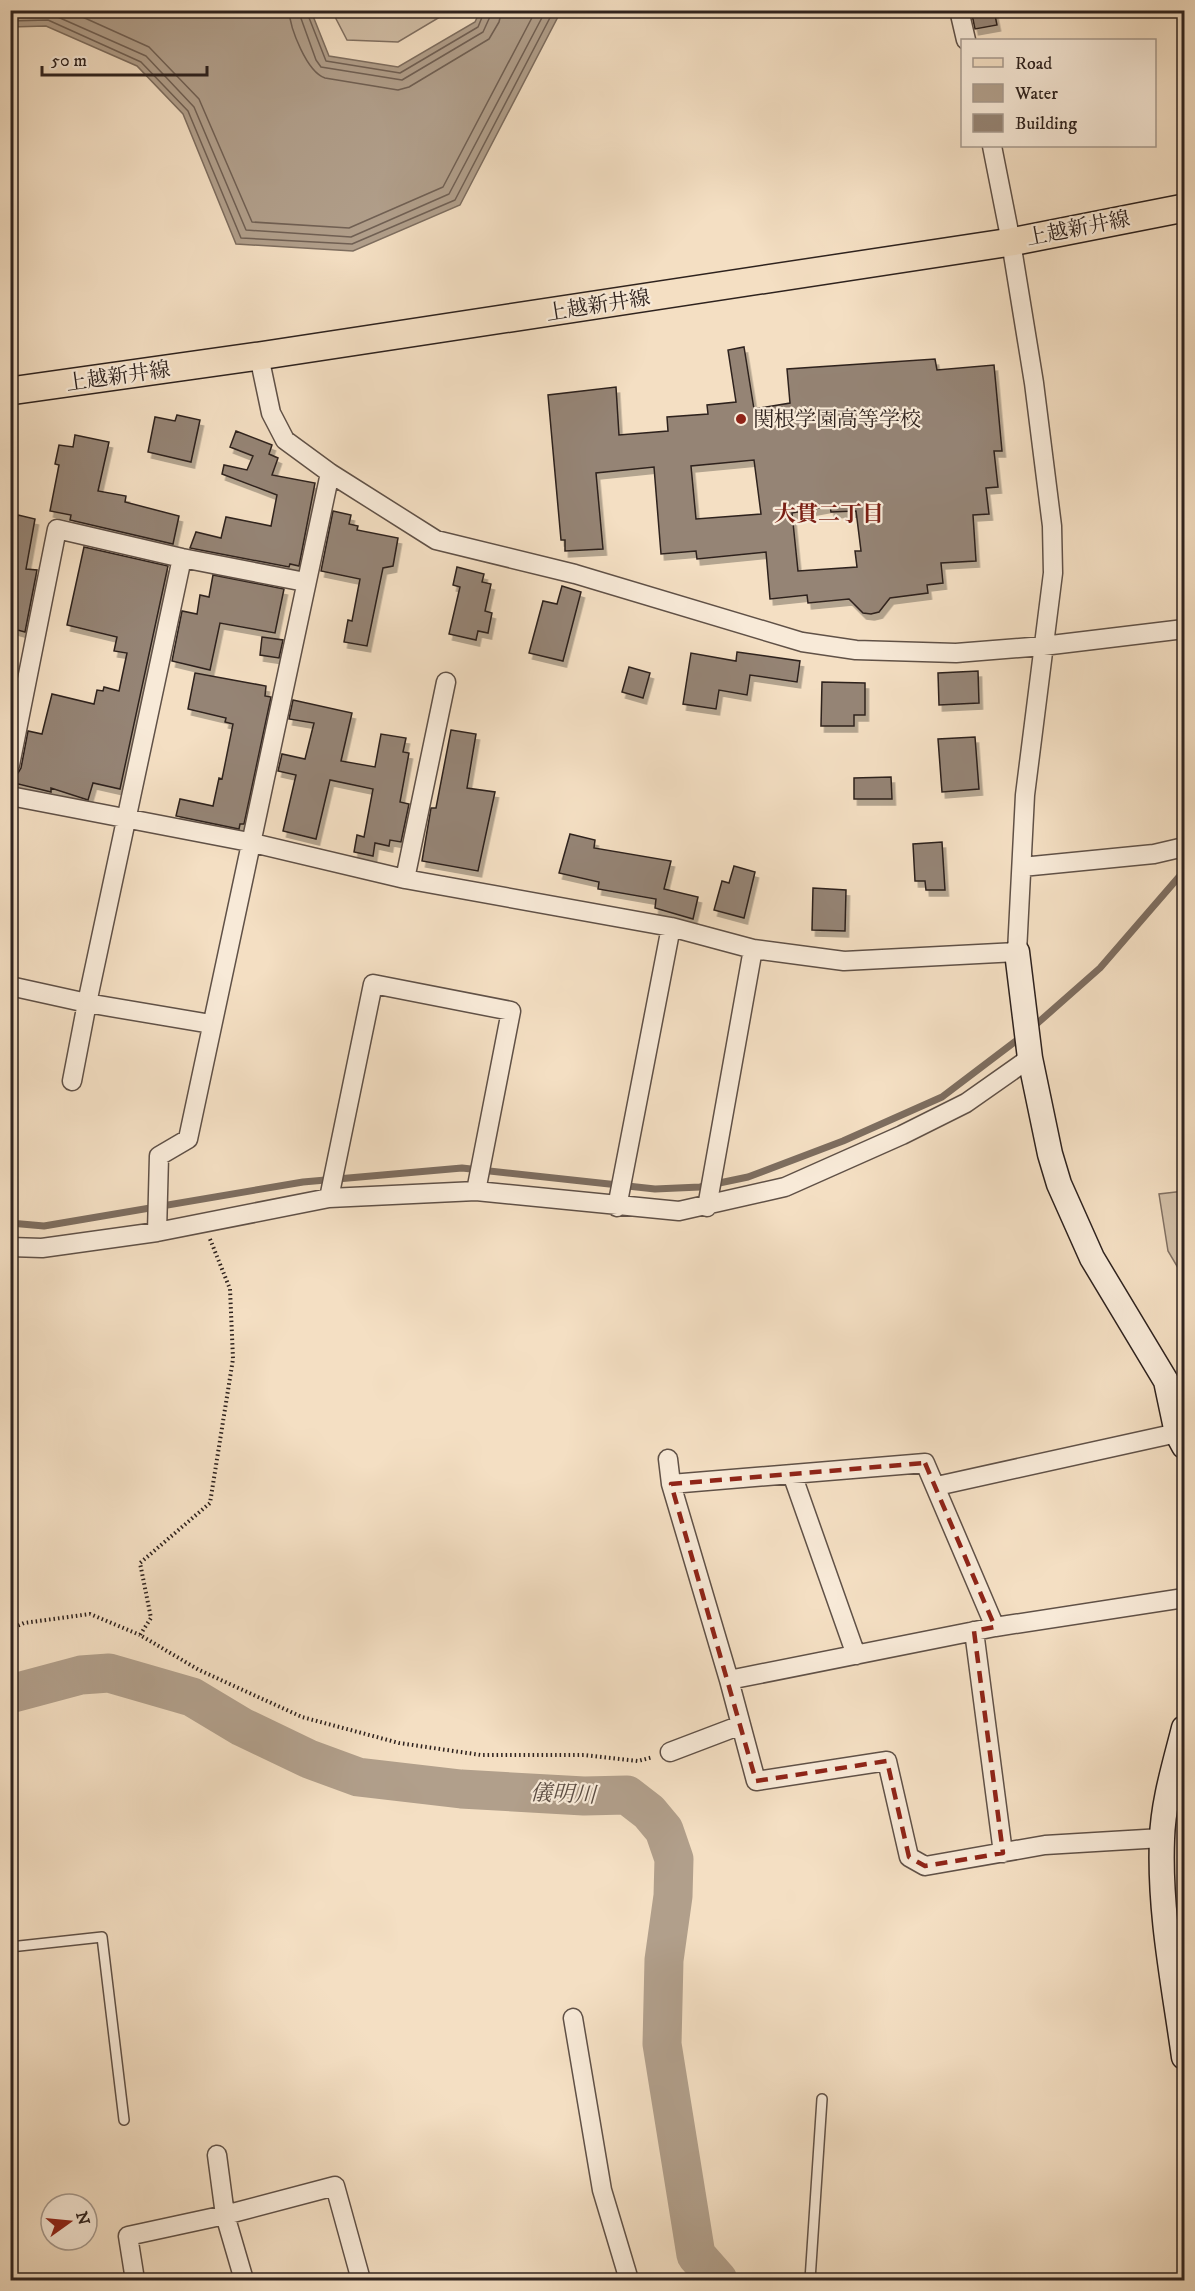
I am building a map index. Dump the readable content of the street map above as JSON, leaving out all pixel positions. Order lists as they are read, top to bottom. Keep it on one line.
{"streets":{"main road":["上越新井線"]},"districts":["大貫二丁目"],"water":["儀明川"],"places":["関根学園高等学校"],"legend":["Road","Water","Building"],"scale_bar":"50 m","north":"right"}
